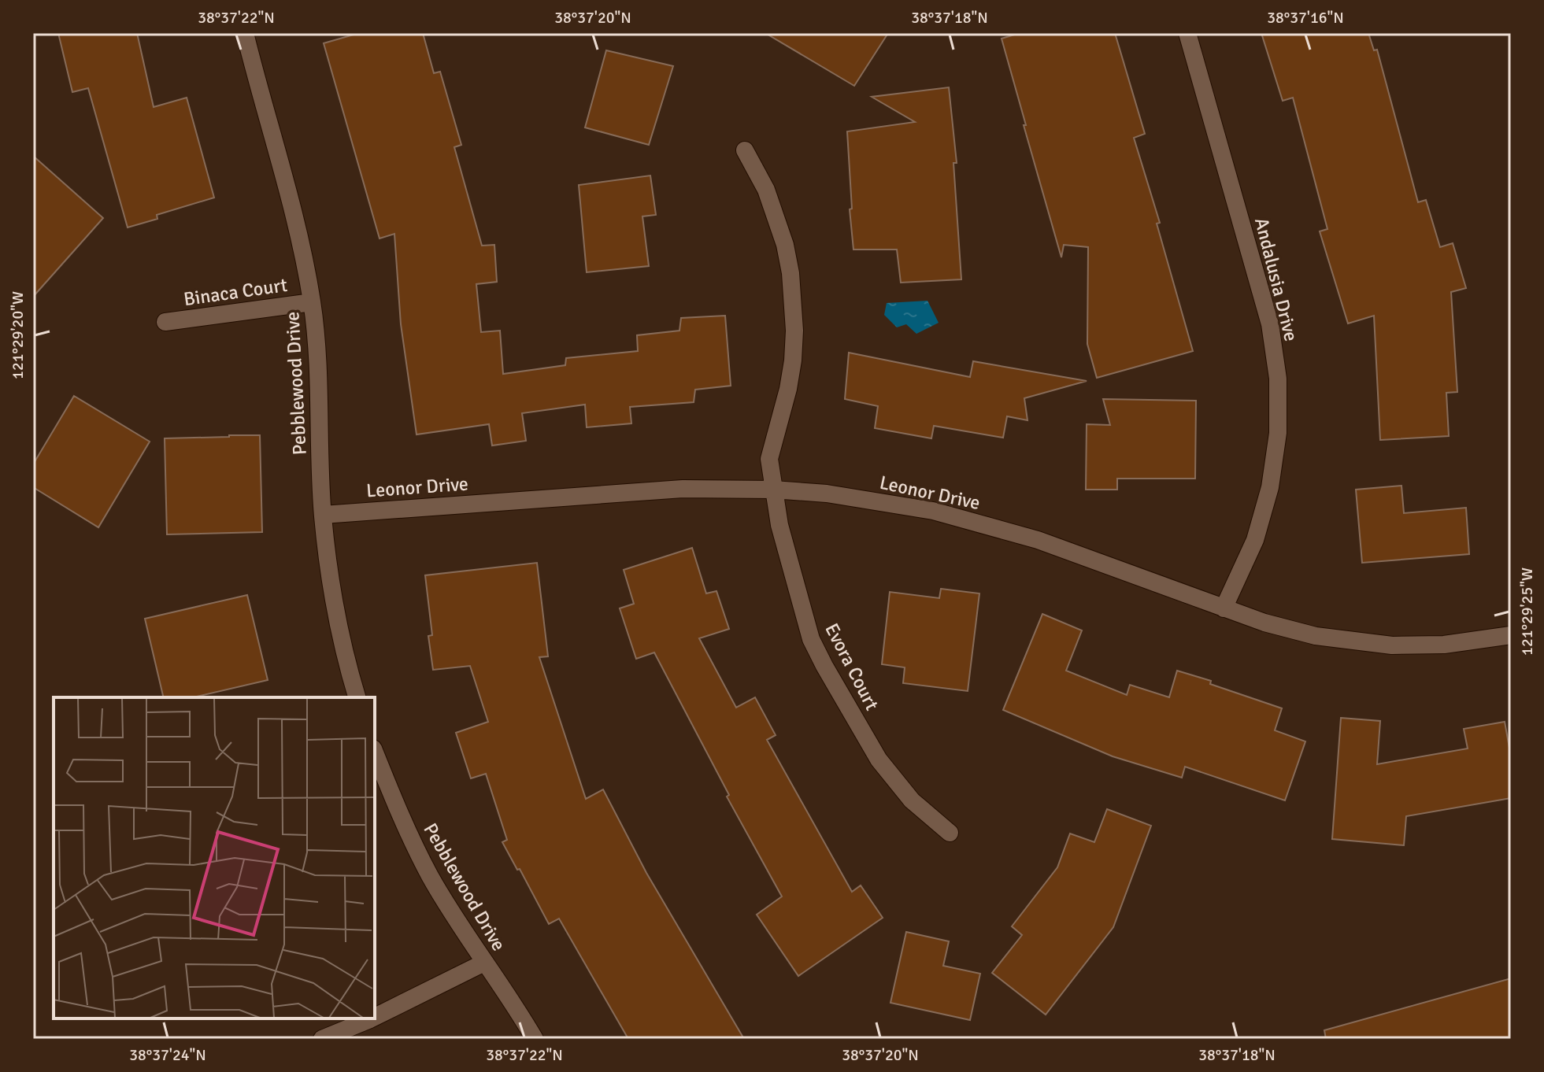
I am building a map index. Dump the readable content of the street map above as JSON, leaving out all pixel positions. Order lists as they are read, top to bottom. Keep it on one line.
{"streets":{"street":["Andalusia Drive","Binaca Court","Pebblewood Drive","Leonor Drive","Evora Court"]},"crossings":[["Andalusia Drive","Leonor Drive"],["Binaca Court","Pebblewood Drive"],["Pebblewood Drive","Leonor Drive"],["Leonor Drive","Evora Court"]],"coordinates":["38°37'22\"N","38°37'20\"N","38°37'18\"N","38°37'16\"N","121°29'20\"W","121°29'25\"W","38°37'24\"N"]}
